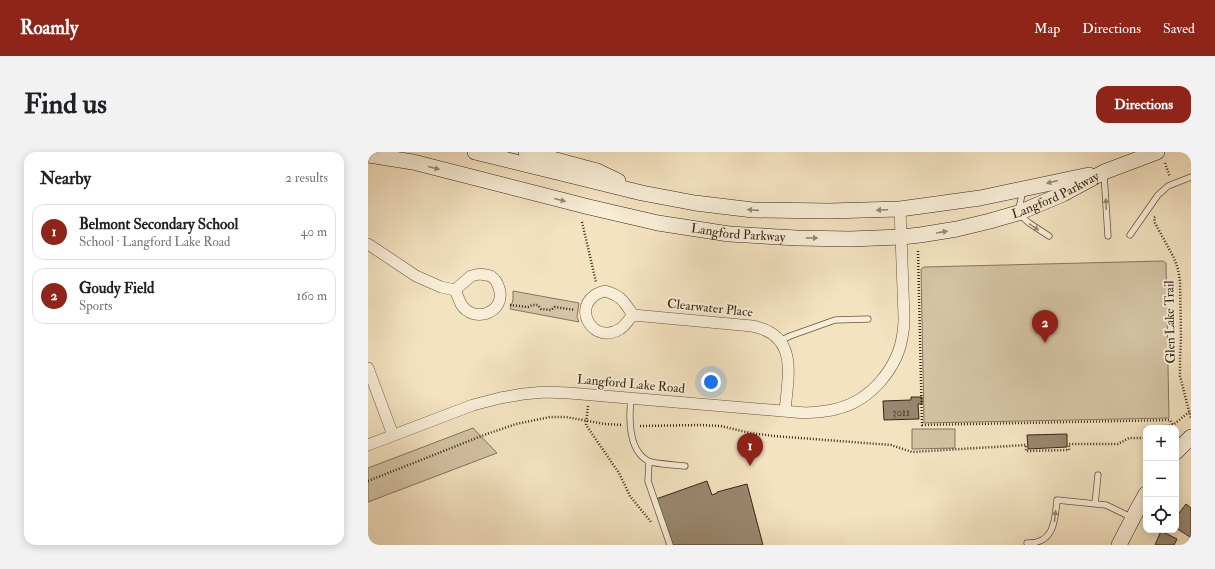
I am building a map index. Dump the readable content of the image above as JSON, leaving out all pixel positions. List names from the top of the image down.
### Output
{
  "streets": {
    "main road": ["Langford Parkway"],
    "street": ["Clearwater Place", "Langford Lake Road"],
    "path": ["Glen Lake Trail"]
  },
  "crossings": [
    ["Langford Parkway", "Langford Lake Road"],
    ["Clearwater Place", "Langford Lake Road"]
  ],
  "house_numbers": ["3011"],
  "page": {
    "header": "Roamly",
    "nav": ["Map", "Directions", "Saved"],
    "buttons": "Directions",
    "title": "Find us",
    "heading": ["Nearby", "2 results"],
    "list": [
      {
        "mark": "1",
        "name": "Belmont Secondary School",
        "note": "School · Langford Lake Road",
        "value": "40 m"
      },
      {
        "mark": "2",
        "name": "Goudy Field",
        "note": "Sports",
        "value": "160 m"
      }
    ],
    "pins": ["2", "1"],
    "map_buttons": ["+", "−"]
  }
}
